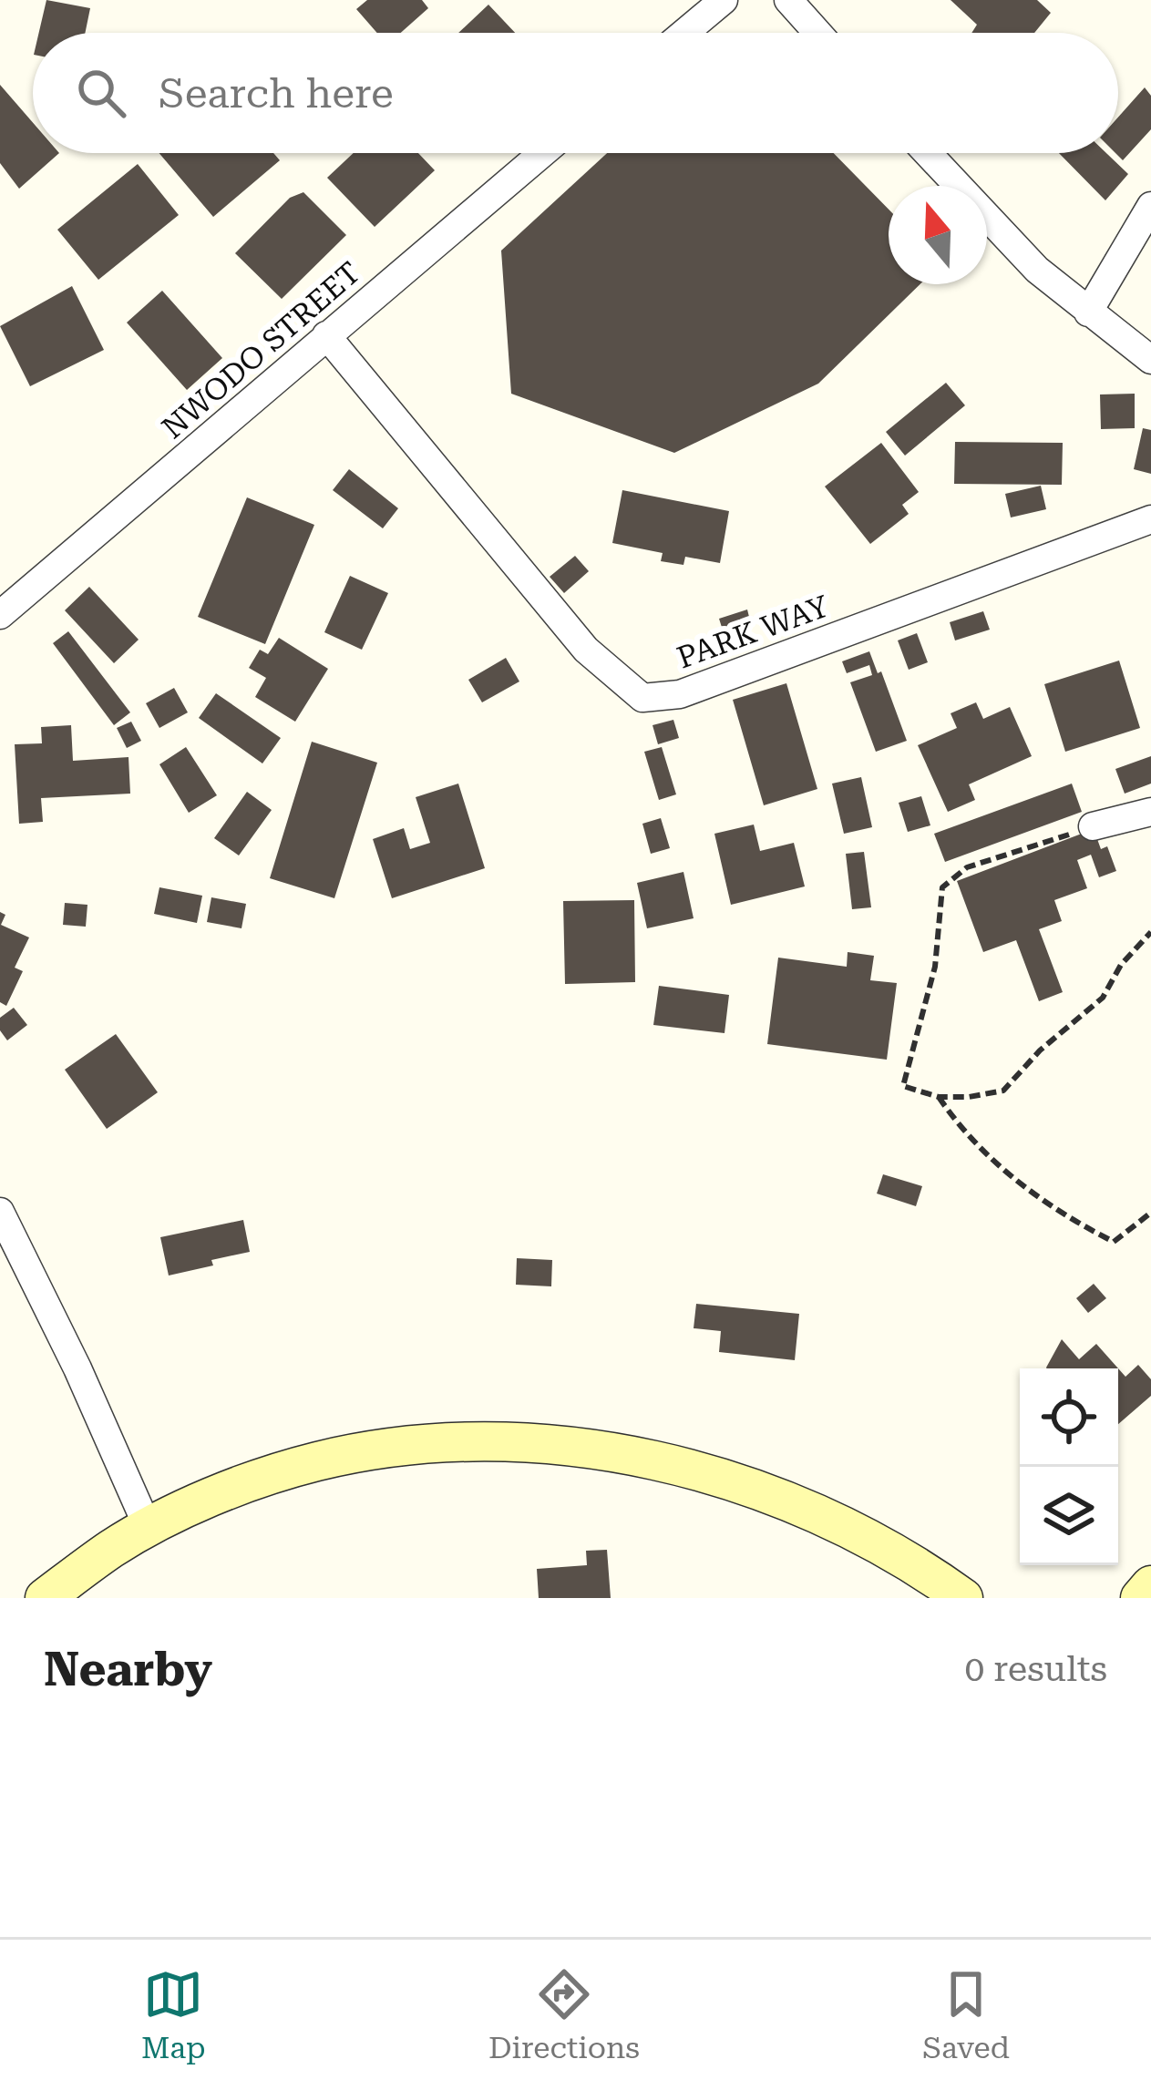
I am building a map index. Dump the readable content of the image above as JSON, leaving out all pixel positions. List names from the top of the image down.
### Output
{
  "streets": {
    "street": ["NWODO STREET", "PARK WAY"]
  },
  "crossings": [
    ["NWODO STREET", "PARK WAY"]
  ],
  "north": "top",
  "page": {
    "search": "Search here",
    "heading": ["Nearby", "0 results"],
    "nav": ["Map", "Directions", "Saved"]
  }
}
